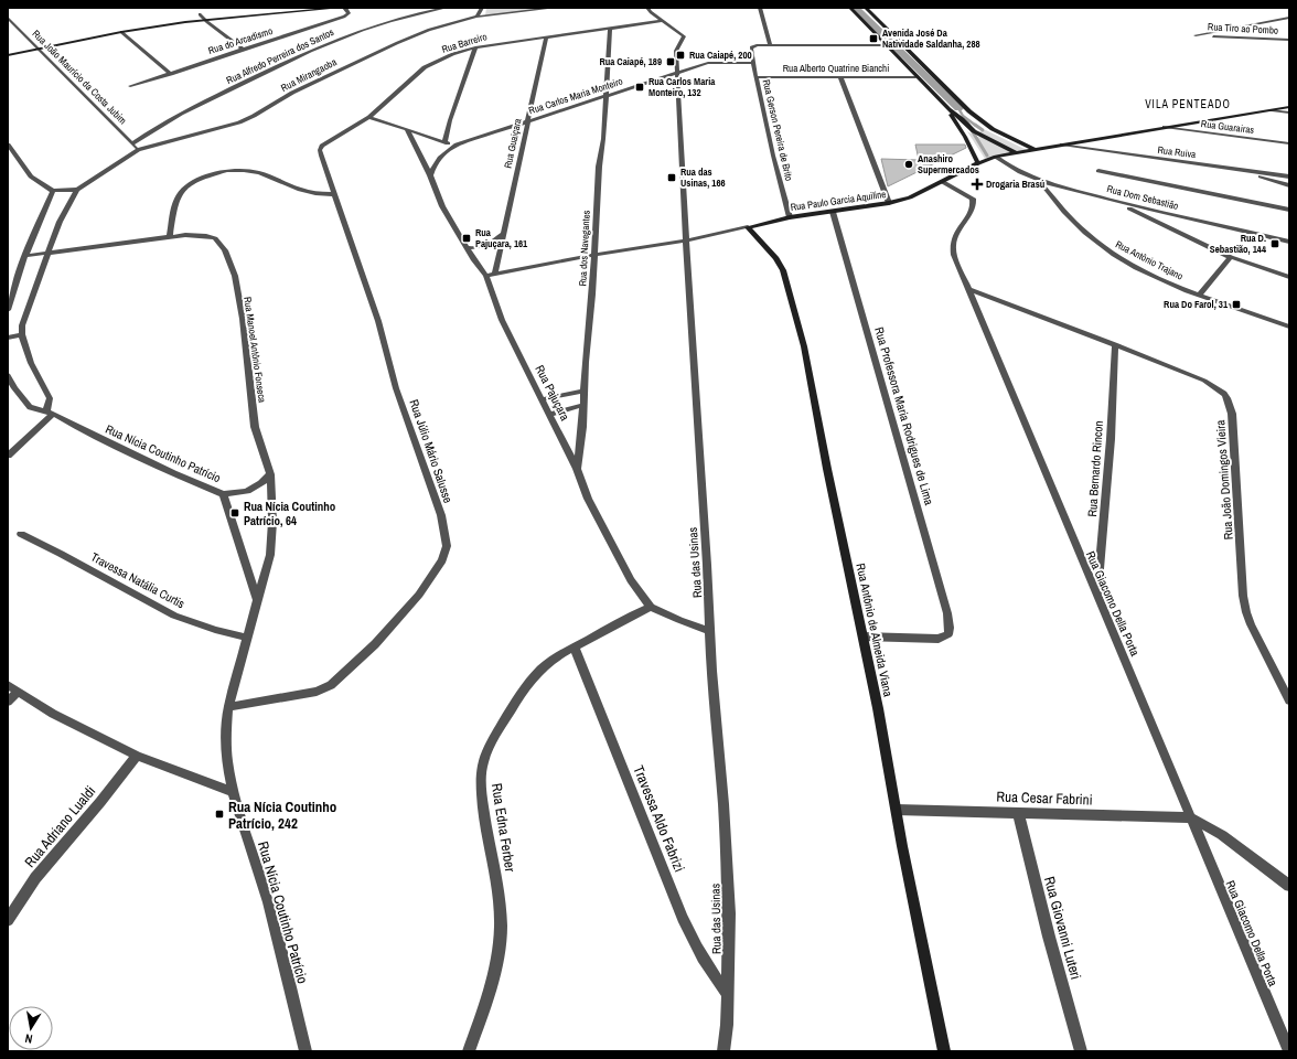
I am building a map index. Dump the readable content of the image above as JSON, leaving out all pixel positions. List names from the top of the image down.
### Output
{
  "streets": {
    "street": [
      "Rua Tiro ao Pombo",
      "Rua do Arcadismo",
      "Rua Barreiro",
      "Rua Alfredo Perreira dos Santos",
      "Rua Alberto Quatrine Bianchi",
      "Rua Mirangaoba",
      "Rua João Maurício da Costa Jubim",
      "Rua Carlos Maria Monteiro",
      "Rua Guarairas",
      "Rua Gerson Pereira de Brito",
      "Rua Guaiçara",
      "Rua Ruiva",
      "Rua Dom Sebastião",
      "Rua Paulo Garcia Aquiline",
      "Rua dos Navegantes",
      "Rua Antônio Trajano",
      "Rua Manoel Antônio Fonseca",
      "Rua Pajuçara",
      "Rua Professora Maria Rodrigues de Lima",
      "Rua Júlio Mário Salusse",
      "Rua Nícia Coutinho Patrício",
      "Rua Bernardo Rincon",
      "Rua João Domingos Vieira",
      "Rua das Usinas",
      "Travessa Natália Curtis",
      "Rua Giacomo Della Porta",
      "Rua Antônio de Almeida Viana",
      "Rua Cesar Fabrini",
      "Travessa Aldo Fabrizi",
      "Rua Adriano Lualdi",
      "Rua Edna Ferber",
      "Rua Giovanni Luteri"
    ]
  },
  "crossings": [
    ["Rua Barreiro", "Rua Guaiçara"],
    ["Rua Barreiro", "Rua dos Navegantes"],
    ["Rua Barreiro", "Rua Júlio Mário Salusse"],
    ["Rua Barreiro", "Rua das Usinas"],
    ["Rua Alfredo Perreira dos Santos", "Rua João Maurício da Costa Jubim"],
    ["Rua Alberto Quatrine Bianchi", "Rua Gerson Pereira de Brito"],
    ["Rua Mirangaoba", "Rua João Maurício da Costa Jubim"],
    ["Rua Carlos Maria Monteiro", "Rua Gerson Pereira de Brito"],
    ["Rua Carlos Maria Monteiro", "Rua Guaiçara"],
    ["Rua Carlos Maria Monteiro", "Rua dos Navegantes"],
    ["Rua Carlos Maria Monteiro", "Rua Pajuçara"],
    ["Rua Carlos Maria Monteiro", "Rua das Usinas"],
    ["Rua Guarairas", "Rua Paulo Garcia Aquiline"],
    ["Rua Gerson Pereira de Brito", "Rua Paulo Garcia Aquiline"],
    ["Rua Guaiçara", "Rua Paulo Garcia Aquiline"],
    ["Rua Ruiva", "Rua Paulo Garcia Aquiline"],
    ["Rua Dom Sebastião", "Rua Paulo Garcia Aquiline"],
    ["Rua Dom Sebastião", "Rua Antônio Trajano"],
    ["Rua Paulo Garcia Aquiline", "Rua dos Navegantes"],
    ["Rua Paulo Garcia Aquiline", "Rua Pajuçara"],
    ["Rua Paulo Garcia Aquiline", "Rua Professora Maria Rodrigues de Lima"],
    ["Rua Paulo Garcia Aquiline", "Rua das Usinas"],
    ["Rua Paulo Garcia Aquiline", "Rua Giacomo Della Porta"],
    ["Rua Paulo Garcia Aquiline", "Rua Antônio de Almeida Viana"],
    ["Rua dos Navegantes", "Rua Pajuçara"],
    ["Rua Manoel Antônio Fonseca", "Rua Nícia Coutinho Patrício"],
    ["Rua Pajuçara", "Rua das Usinas"],
    ["Rua Pajuçara", "Rua Edna Ferber"],
    ["Rua Professora Maria Rodrigues de Lima", "Rua Antônio de Almeida Viana"],
    ["Rua Júlio Mário Salusse", "Rua Nícia Coutinho Patrício"],
    ["Rua Nícia Coutinho Patrício", "Travessa Natália Curtis"],
    ["Rua Bernardo Rincon", "Rua João Domingos Vieira"],
    ["Rua Bernardo Rincon", "Rua Giacomo Della Porta"],
    ["Rua João Domingos Vieira", "Rua Giacomo Della Porta"],
    ["Rua das Usinas", "Travessa Aldo Fabrizi"],
    ["Rua Giacomo Della Porta", "Rua Cesar Fabrini"],
    ["Rua Antônio de Almeida Viana", "Rua Cesar Fabrini"],
    ["Rua Cesar Fabrini", "Rua Giovanni Luteri"],
    ["Travessa Aldo Fabrizi", "Rua Edna Ferber"]
  ],
  "districts": ["VILA PENTEADO"],
  "places": {
    "transit": [
      "Avenida José Da Natividade Saldanha, 288",
      "Rua Caiapé, 200",
      "Rua Caiapé, 189",
      "Rua Carlos Maria Monteiro, 132",
      "Rua das Usinas, 166",
      "Rua Pajuçara, 161",
      "Rua D. Sebastião, 144",
      "Rua Do Farol, 31",
      "Rua Nícia Coutinho Patrício, 64",
      "Rua Nícia Coutinho Patrício, 242"
    ],
    "other": ["Anashiro Supermercados"],
    "health": ["Drogaria Brasú"]
  },
  "north": "bottom"
}
